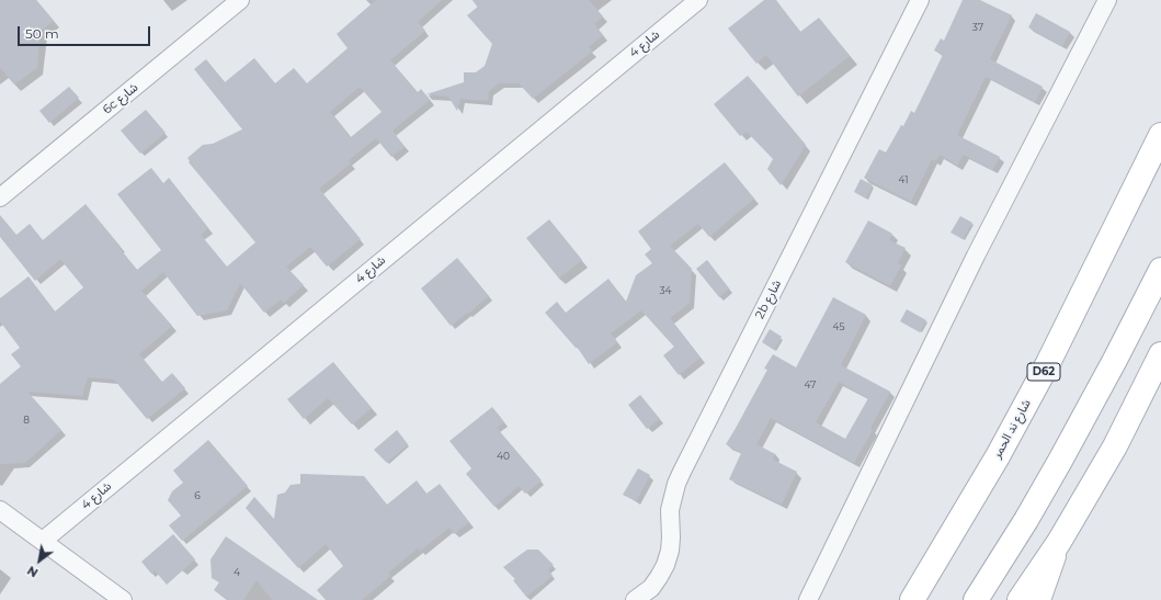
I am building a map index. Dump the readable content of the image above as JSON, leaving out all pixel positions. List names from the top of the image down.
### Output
{
  "streets": {
    "main road": ["D62", "شارع ند الحمر"],
    "street": ["شارع 4", "6c شارع", "2b شارع"]
  },
  "house_numbers": [
    "37",
    "41",
    "34",
    "45",
    "47",
    "8",
    "40",
    "6",
    "4"
  ],
  "scale_bar": "50 m",
  "north": "bottom left"
}
